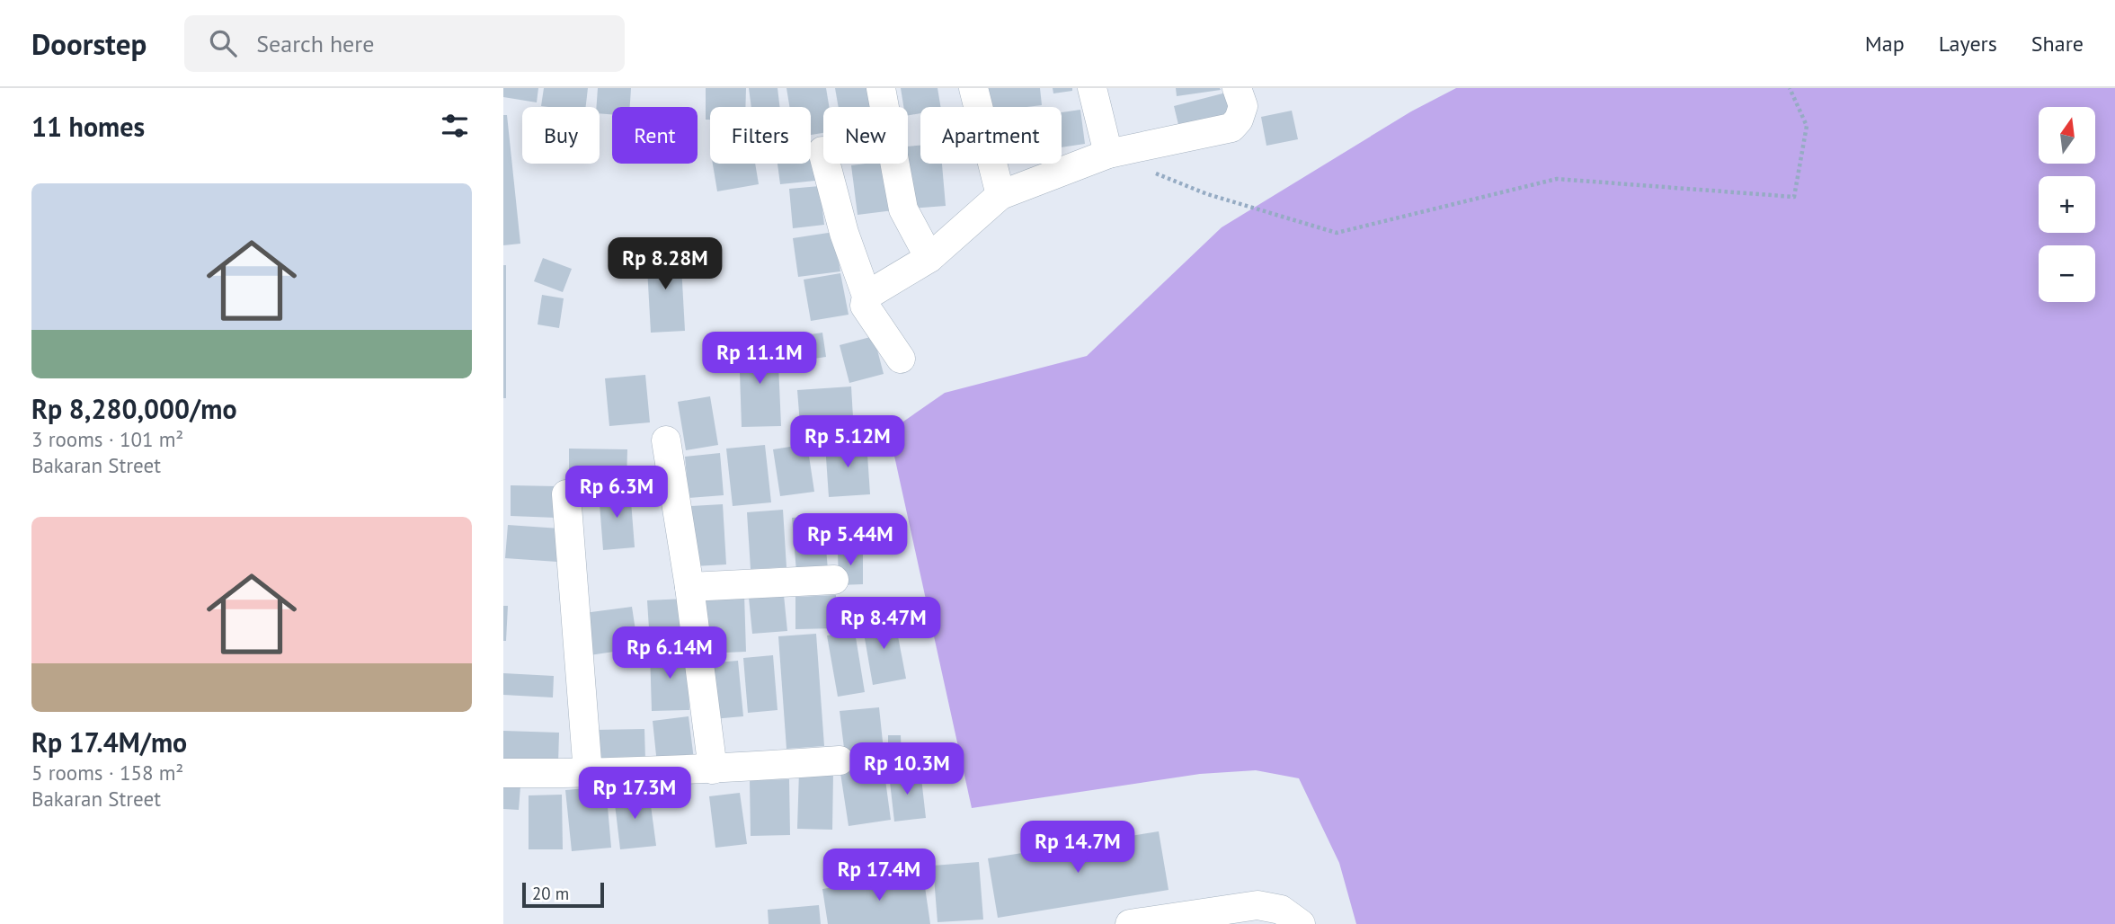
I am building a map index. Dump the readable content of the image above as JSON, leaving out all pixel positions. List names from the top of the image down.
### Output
{
  "scale_bar": "20 m",
  "north": "top",
  "page": {
    "header": "Doorstep",
    "search": "Search here",
    "nav": ["Map", "Layers", "Share"],
    "heading": "11 homes",
    "map_buttons": ["+", "−"],
    "chip": [
      "Buy",
      "Rent",
      "Filters",
      "New",
      "Apartment"
    ],
    "list": [
      {
        "name": "Rp 8,280,000/mo",
        "note": "3 rooms · 101 m² · Bakaran Street"
      },
      {
        "name": "Rp 17.4M/mo",
        "note": "5 rooms · 158 m² · Bakaran Street"
      }
    ],
    "price": [
      "Rp 8.28M",
      "Rp 11.1M",
      "Rp 5.12M",
      "Rp 6.3M",
      "Rp 5.44M",
      "Rp 8.47M",
      "Rp 6.14M",
      "Rp 10.3M",
      "Rp 17.3M",
      "Rp 14.7M",
      "Rp 17.4M"
    ],
    "scale": "20 m"
  }
}
